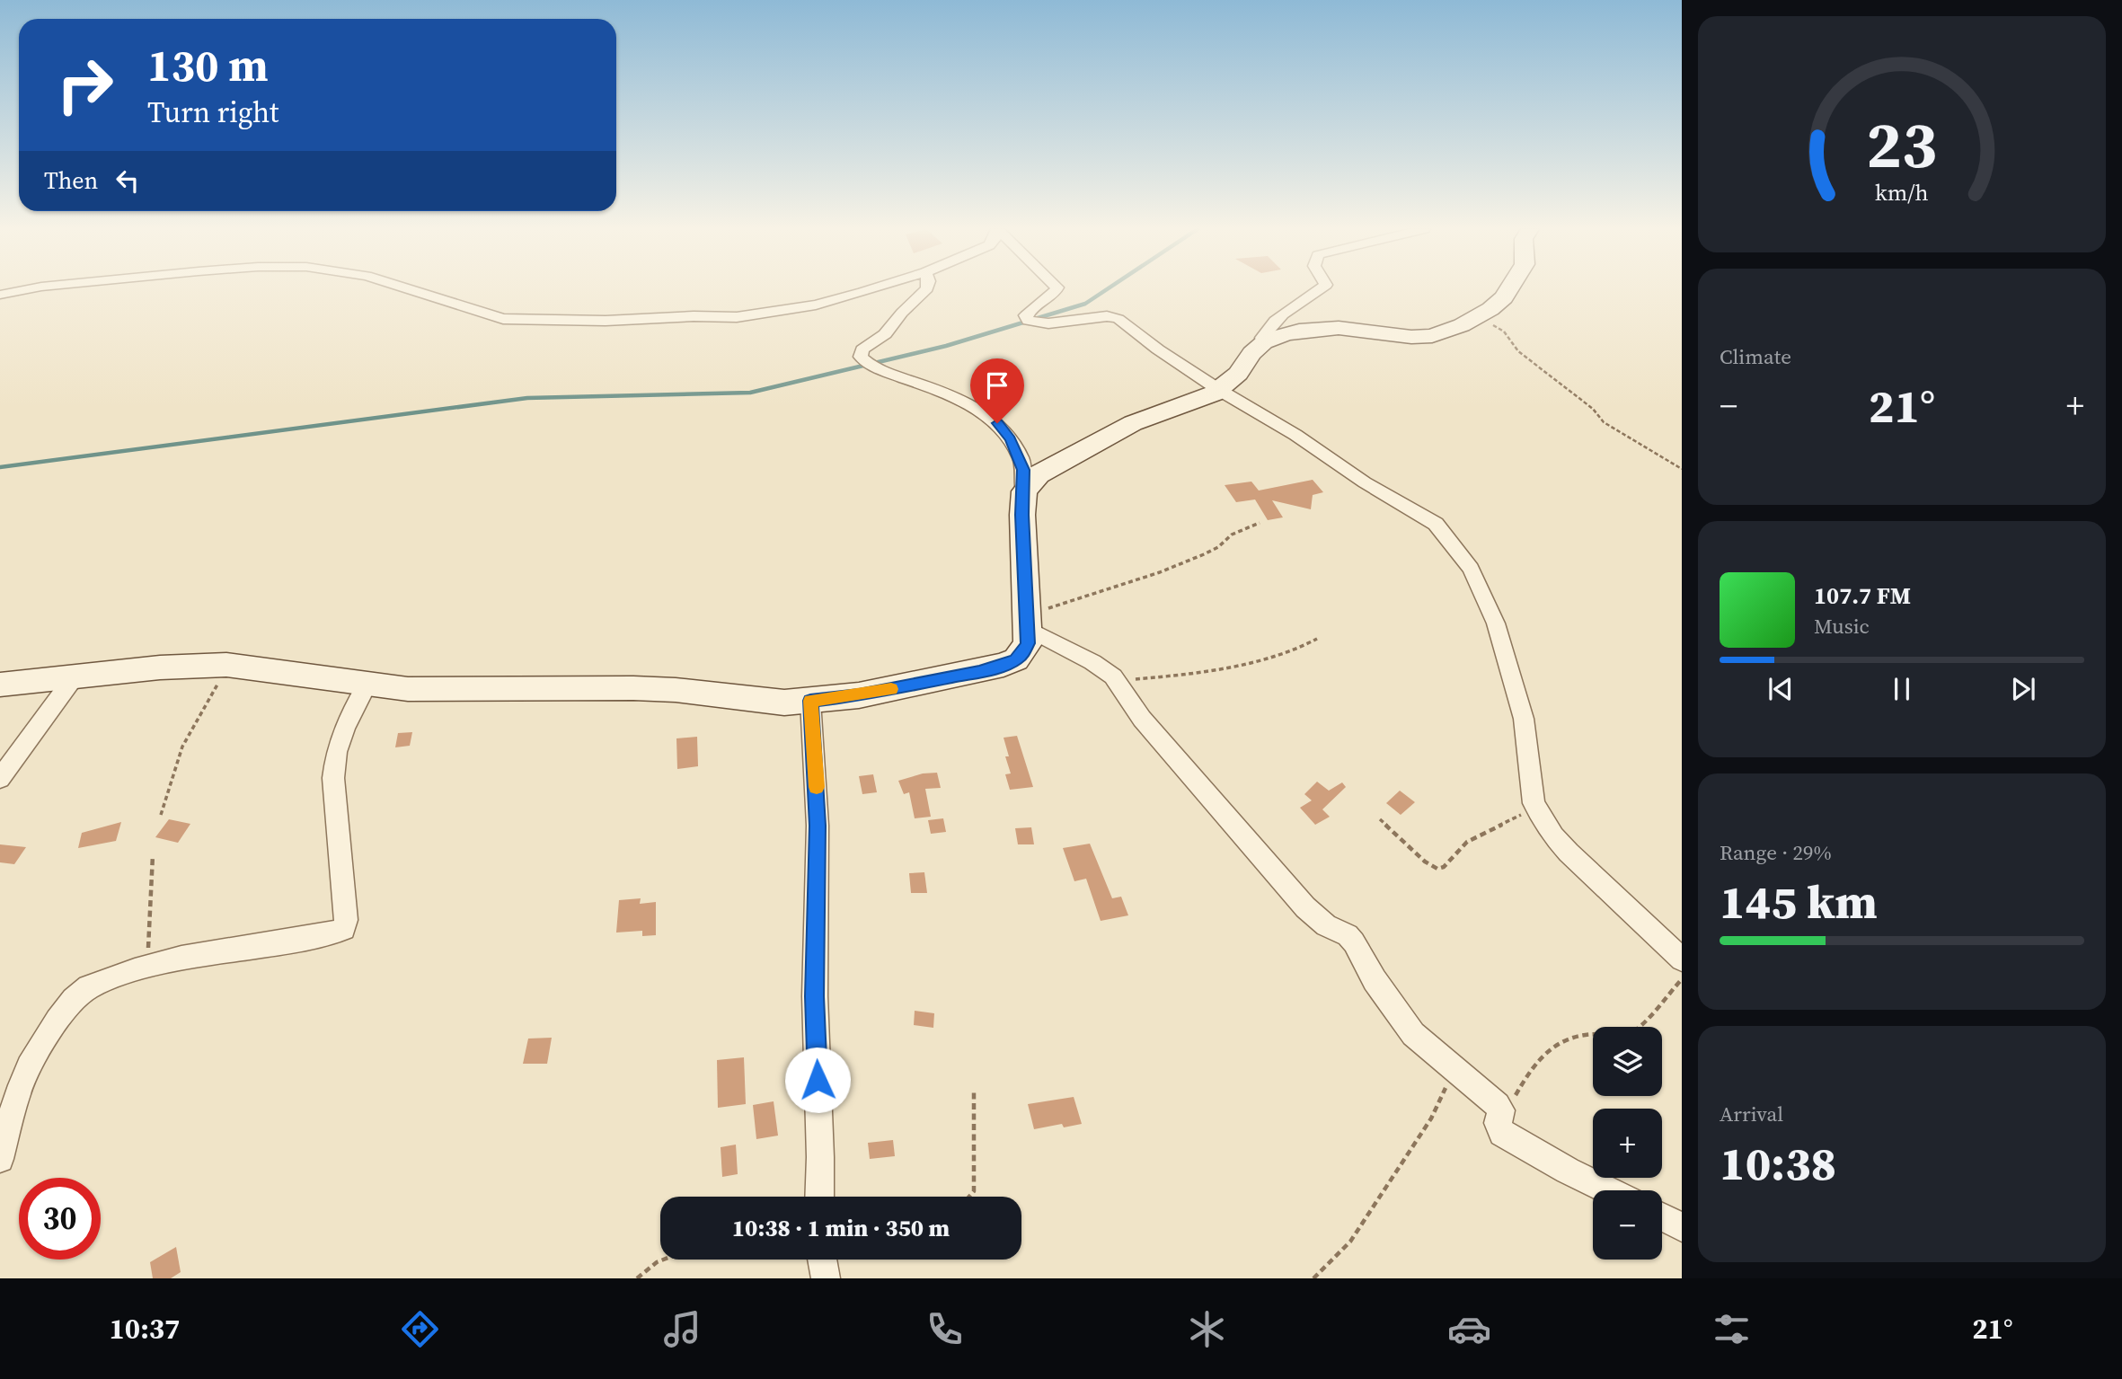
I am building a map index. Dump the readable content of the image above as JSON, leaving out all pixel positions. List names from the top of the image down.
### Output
{
  "page": {
    "turn": ["130 m", "Turn right"],
    "then": "Then",
    "tile": [
      "Climate",
      ["Range · 29%", "145 km"],
      ["Arrival", "10:38"]
    ],
    "heat": ["−", "21°", "+"],
    "song": ["107.7 FM", "Music"],
    "map_buttons": ["+", "−"],
    "limit": "30",
    "trip": "10:38 · 1 min · 350 m",
    "tabs": ["10:37", "21°"],
    "gauge": ["23", "km/h"]
  }
}
